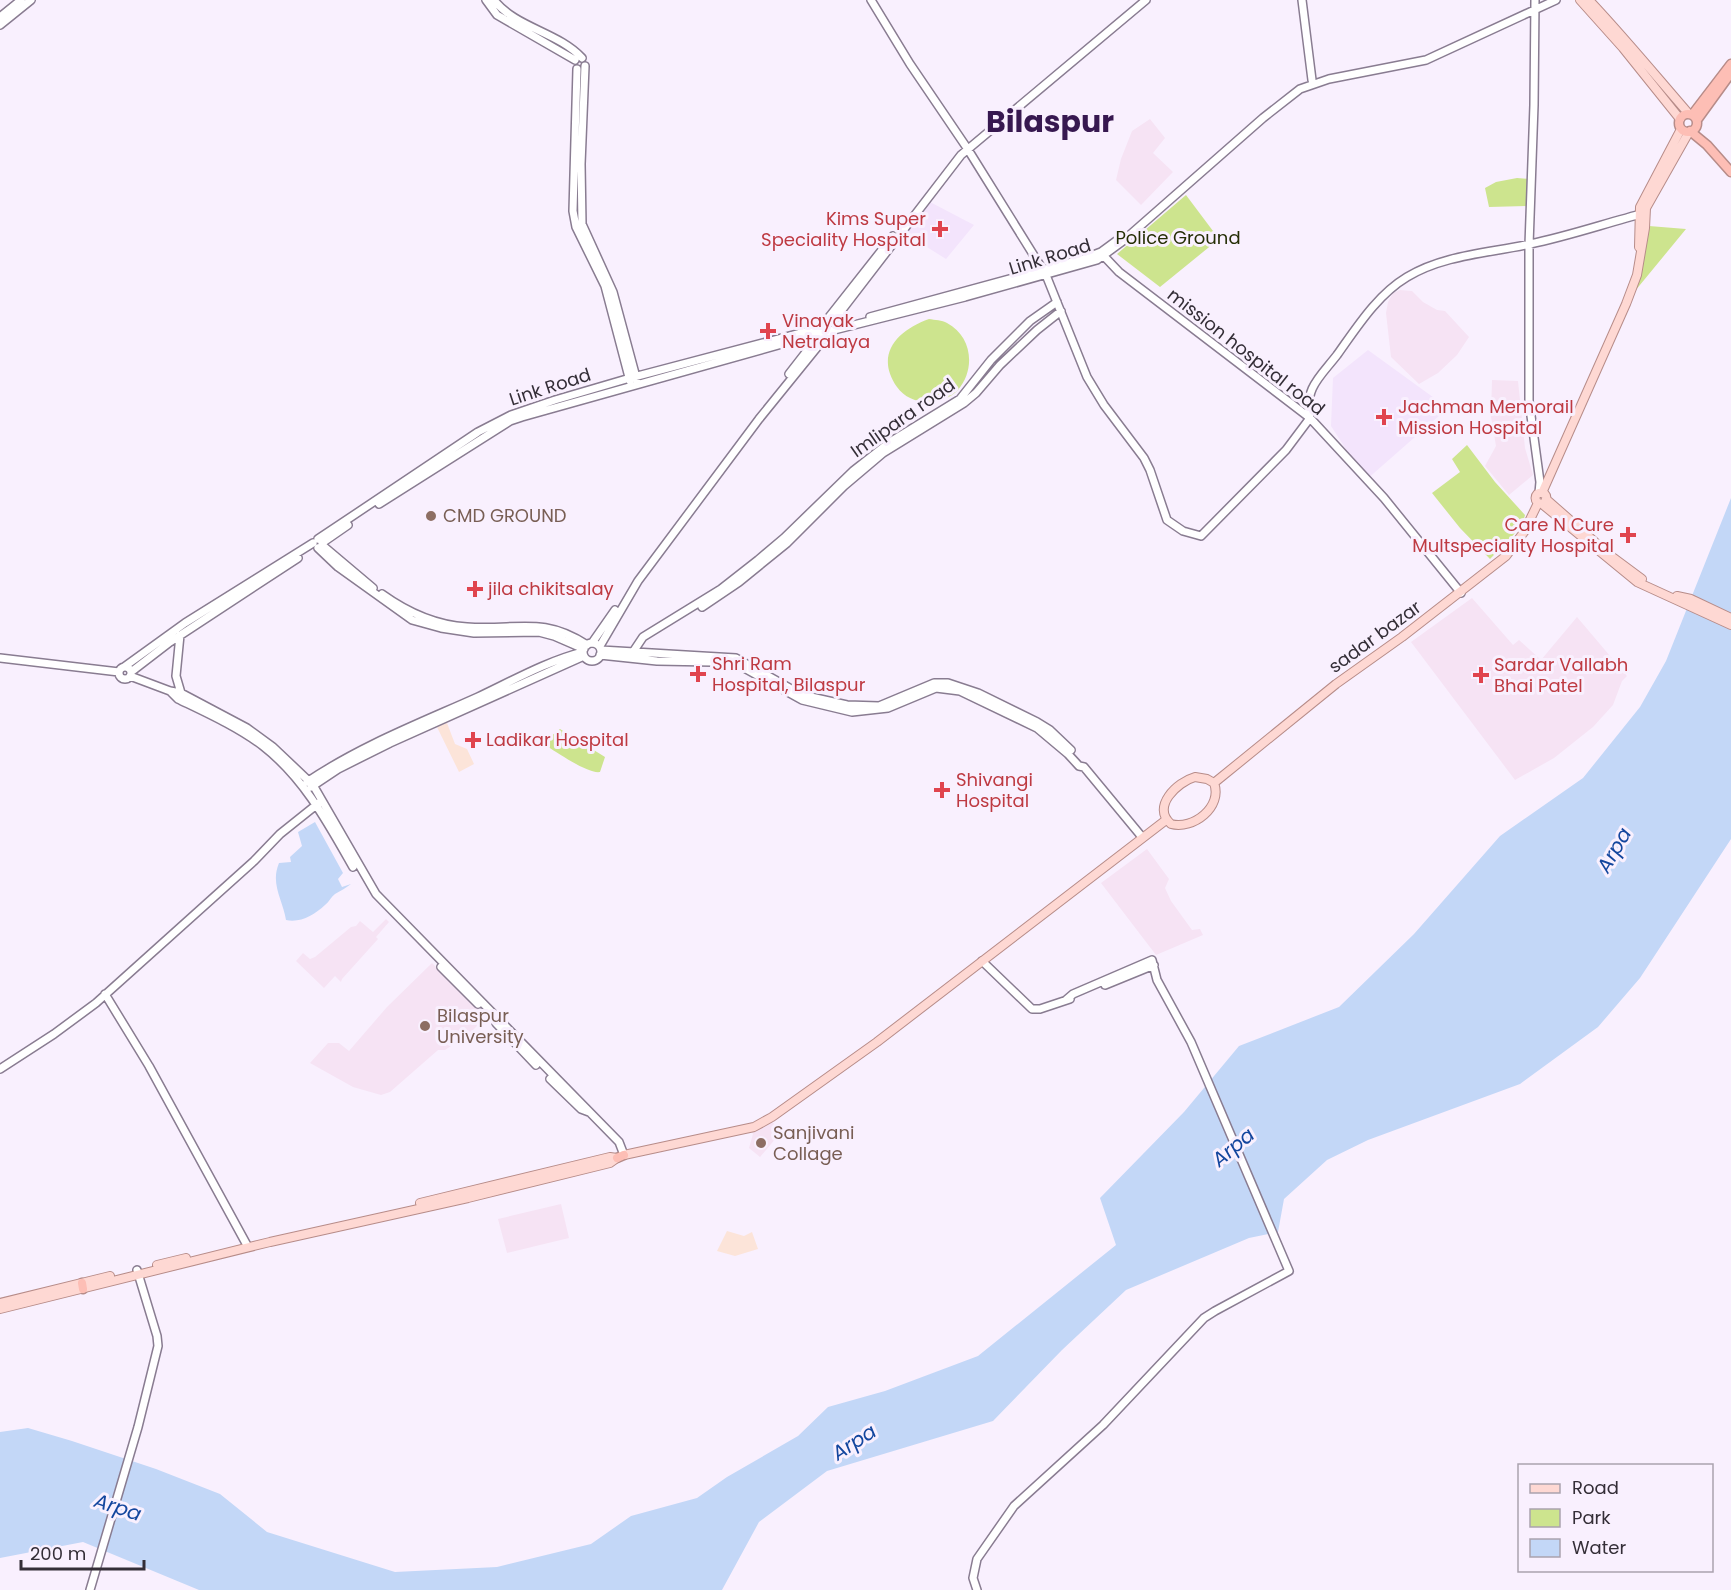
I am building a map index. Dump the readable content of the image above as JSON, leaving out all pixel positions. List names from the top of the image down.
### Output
{
  "streets": {
    "main road": ["sadar bazar"],
    "street": ["Link Road", "mission hospital road", "Imlipara road"]
  },
  "crossings": [
    ["Link Road", "mission hospital road"],
    ["mission hospital road", "sadar bazar"]
  ],
  "districts": ["Bilaspur"],
  "water": ["Arpa"],
  "parks": ["Police Ground"],
  "places": {
    "health": [
      "Kims Super Speciality Hospital",
      "Vinayak Netralaya",
      "Jachman Memorail Mission Hospital",
      "Care N Cure Multspeciality Hospital",
      "jila chikitsalay",
      "Shri Ram Hospital, Bilaspur",
      "Sardar Vallabh Bhai Patel",
      "Ladikar Hospital",
      "Shivangi Hospital"
    ],
    "other": ["CMD GROUND", "Bilaspur University", "Sanjivani Collage"]
  },
  "legend": ["Road", "Park", "Water"],
  "scale_bar": "200 m"
}
